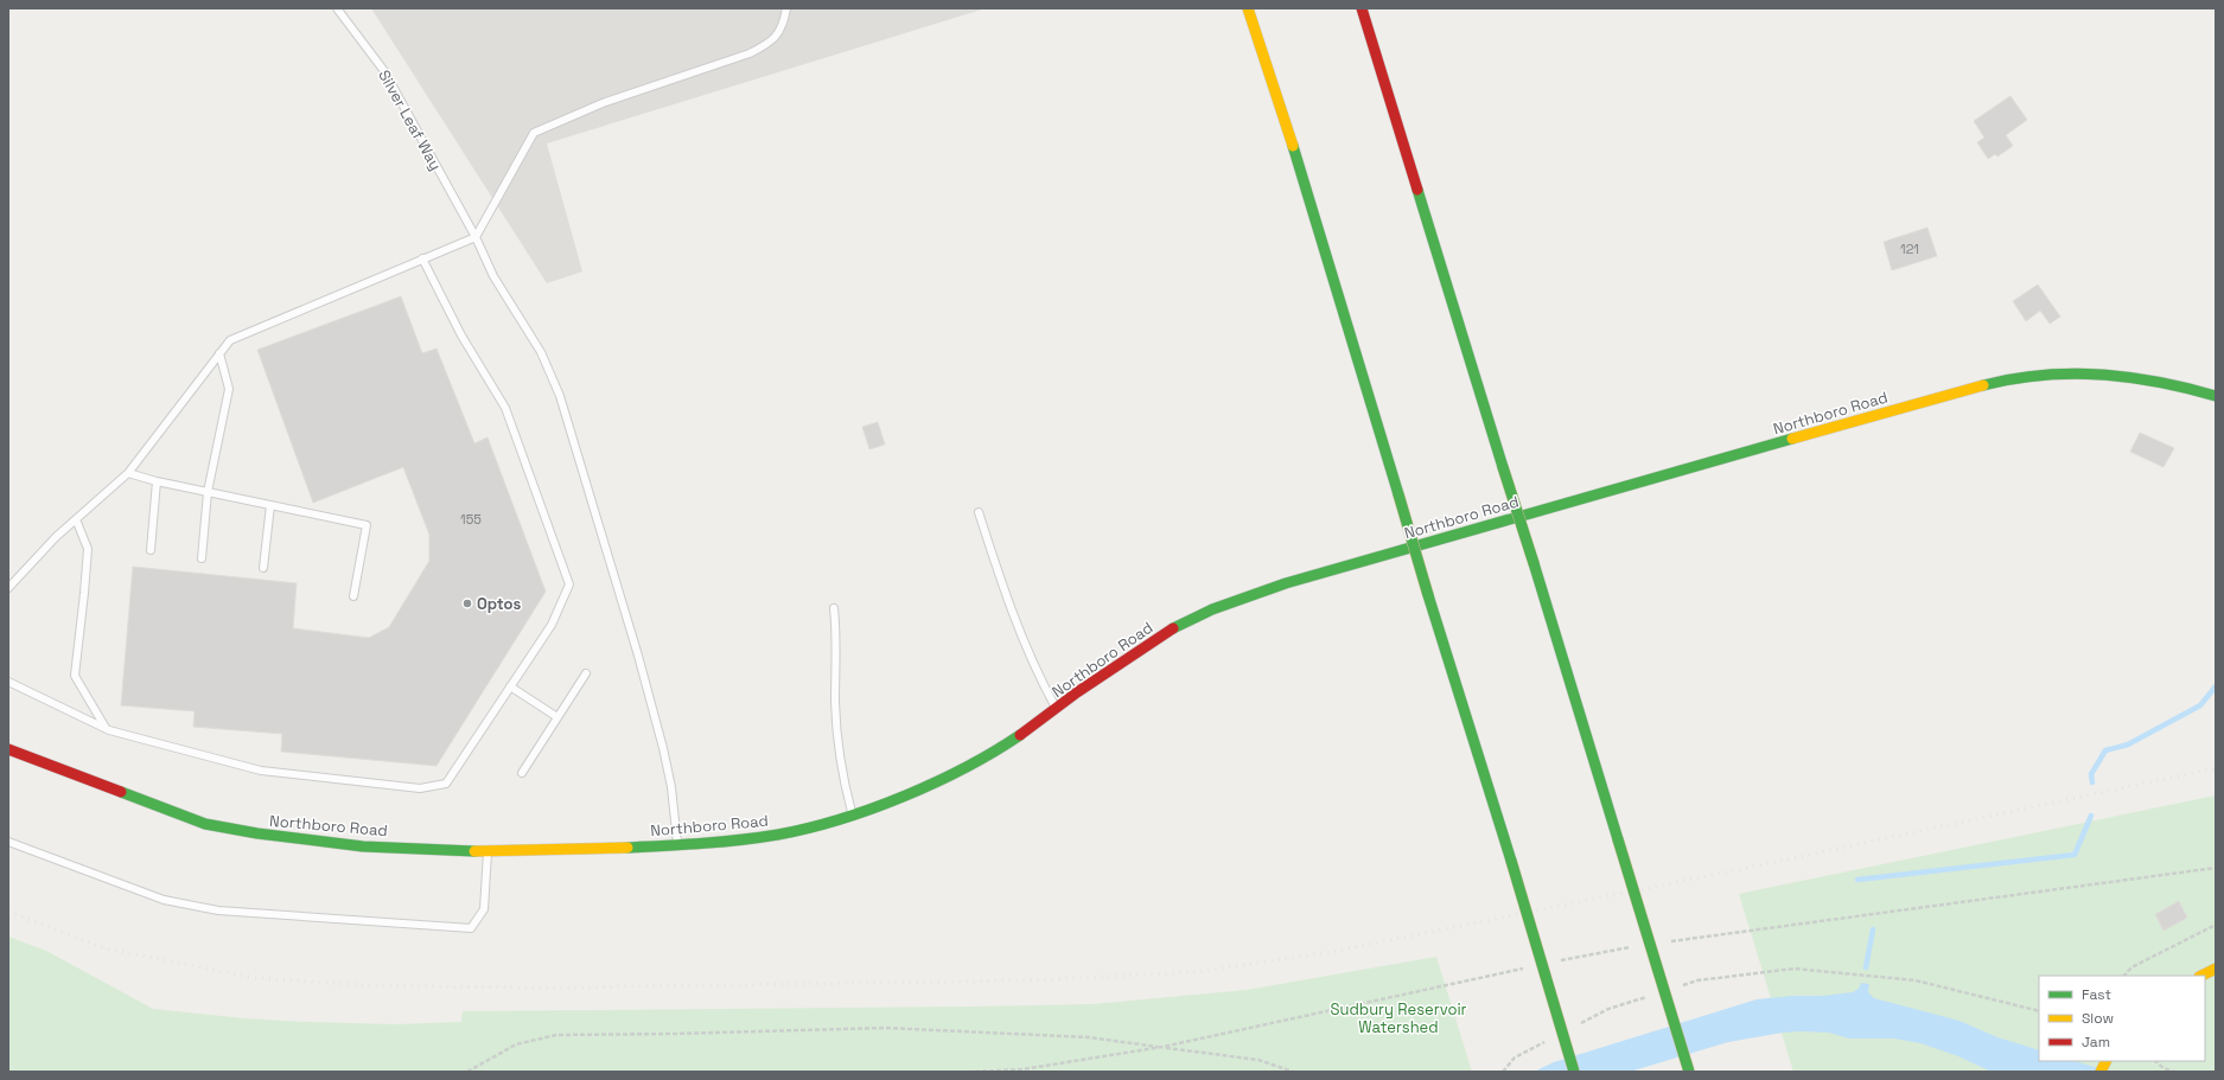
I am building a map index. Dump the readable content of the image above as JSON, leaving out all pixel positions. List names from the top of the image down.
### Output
{
  "streets": {
    "main road": ["Northboro Road"],
    "lane": ["Silver Leaf Way"]
  },
  "crossings": [
    ["Silver Leaf Way", "Northboro Road"]
  ],
  "parks": ["Sudbury Reservoir Watershed"],
  "places": ["Optos"],
  "house_numbers": ["121", "155"],
  "legend": ["Fast", "Slow", "Jam"]
}
